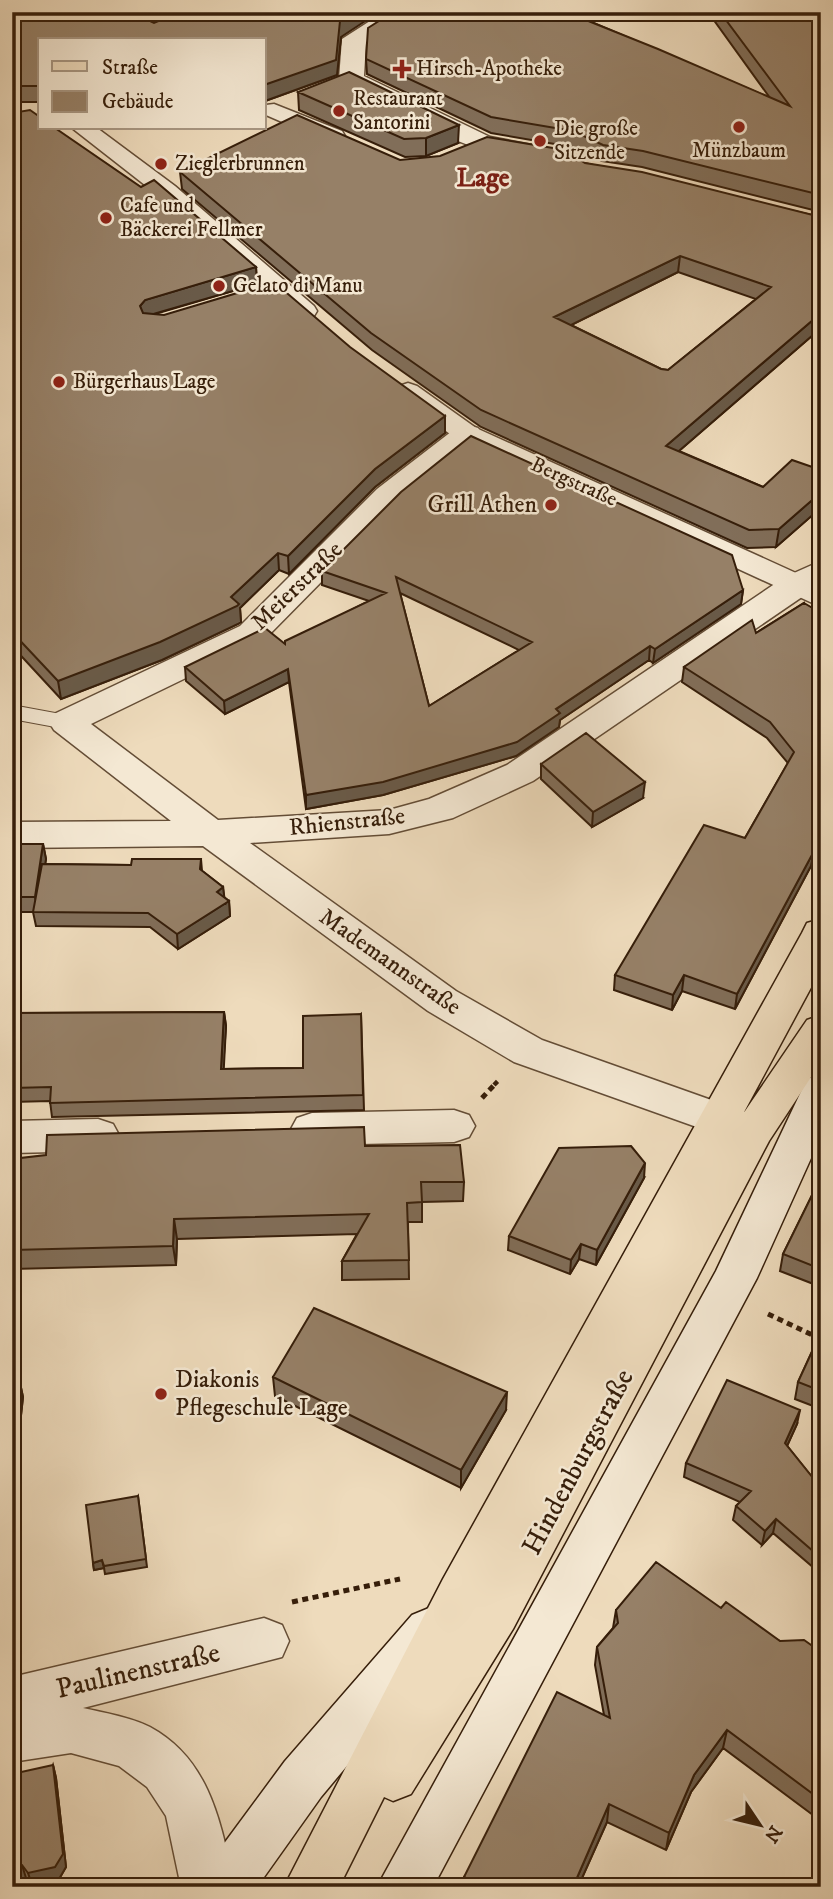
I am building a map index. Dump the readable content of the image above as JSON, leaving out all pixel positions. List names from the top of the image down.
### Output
{
  "streets": {
    "main road": ["Hindenburgstraße"],
    "street": [
      "Bergstraße",
      "Meierstraße",
      "Rhienstraße",
      "Mademannstraße",
      "Paulinenstraße"
    ]
  },
  "crossings": [
    ["Bergstraße", "Meierstraße"],
    ["Bergstraße", "Rhienstraße"],
    ["Meierstraße", "Mademannstraße"],
    ["Rhienstraße", "Mademannstraße"],
    ["Mademannstraße", "Hindenburgstraße"]
  ],
  "districts": ["Lage"],
  "places": {
    "health": ["Hirsch-Apotheke"],
    "other": [
      "Restaurant Santorini",
      "Münzbaum",
      "Die große Sitzende",
      "Zieglerbrunnen",
      "Cafe und Bäckerei Fellmer",
      "Gelato di Manu",
      "Bürgerhaus Lage",
      "Grill Athen",
      "Diakonis Pflegeschule Lage"
    ]
  },
  "legend": ["Straße", "Gebäude"],
  "north": "bottom right"
}
